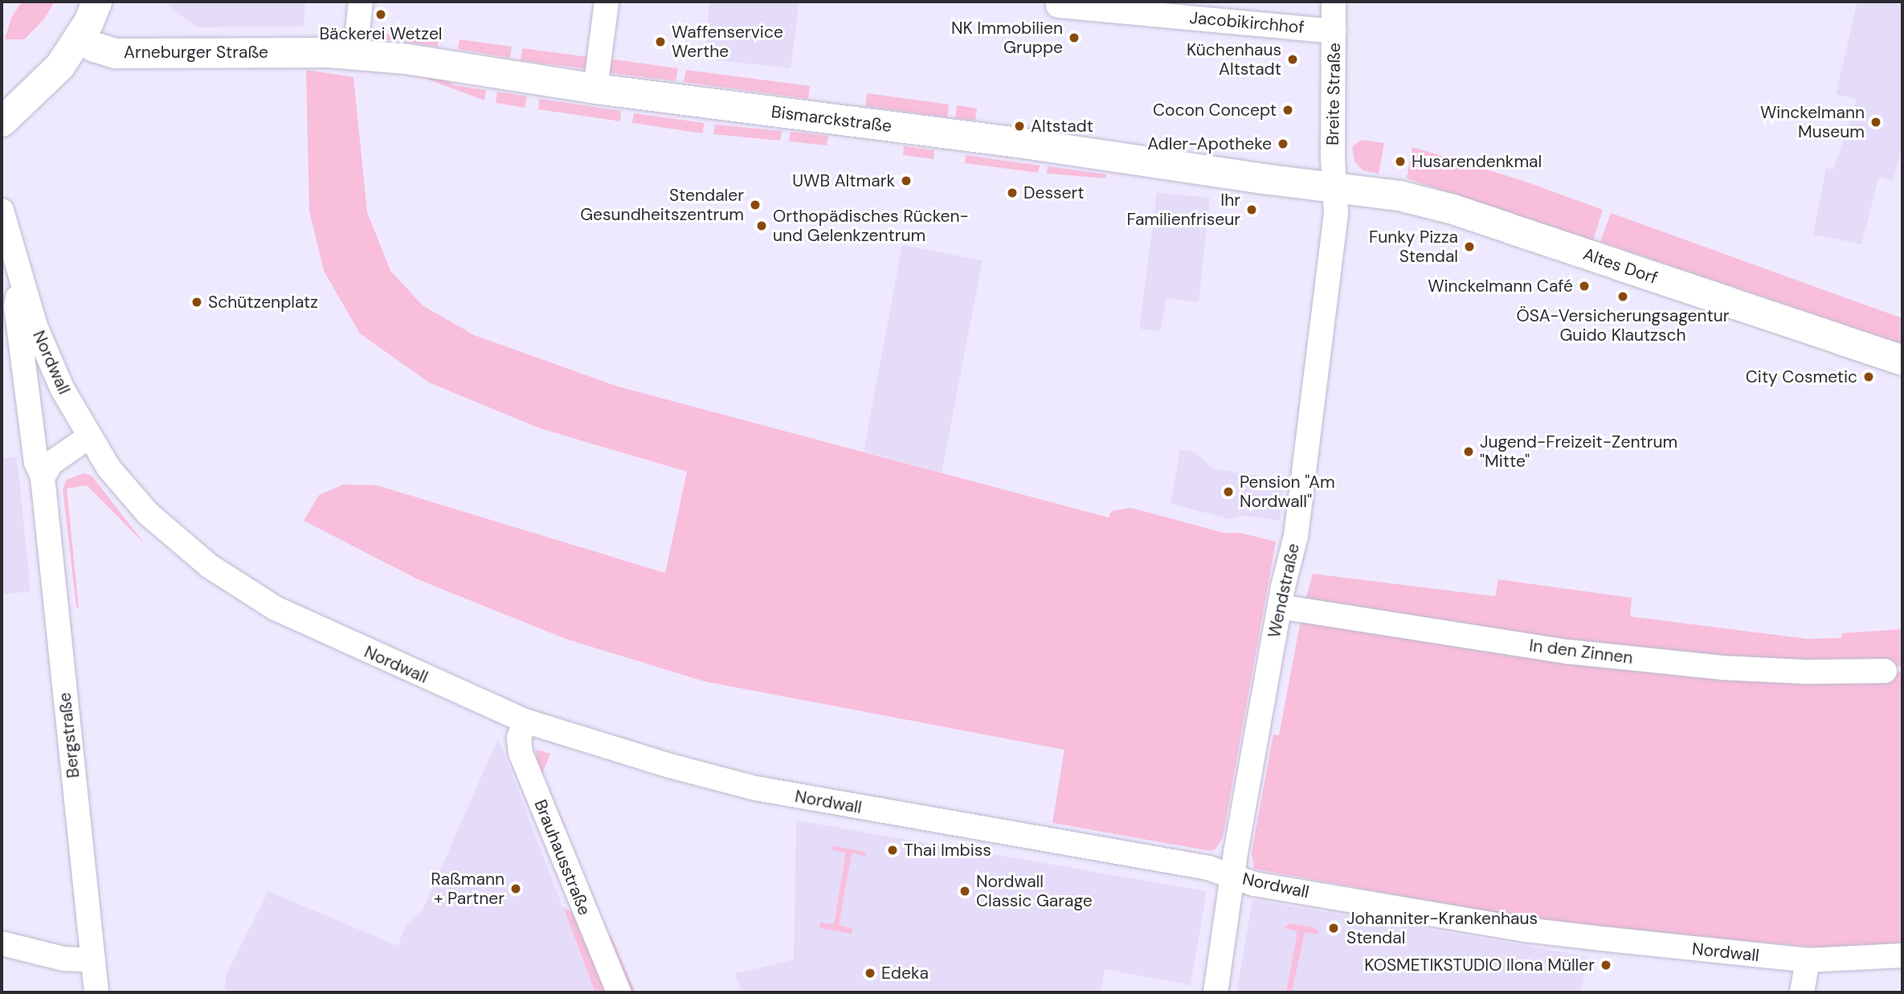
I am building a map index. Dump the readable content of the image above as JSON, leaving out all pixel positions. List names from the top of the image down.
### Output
{
  "streets": {
    "main road": ["Arneburger Straße", "Bismarckstraße", "Altes Dorf"],
    "street": [
      "Jacobikirchhof",
      "Breite Straße",
      "Nordwall",
      "Wendstraße",
      "In den Zinnen",
      "Bergstraße",
      "Brauhausstraße"
    ]
  },
  "crossings": [
    ["Jacobikirchhof", "Breite Straße"],
    ["Arneburger Straße", "Bismarckstraße"],
    ["Breite Straße", "Bismarckstraße"],
    ["Breite Straße", "Altes Dorf"],
    ["Breite Straße", "Wendstraße"],
    ["Bismarckstraße", "Altes Dorf"],
    ["Bismarckstraße", "Wendstraße"],
    ["Altes Dorf", "Wendstraße"],
    ["Nordwall", "Wendstraße"],
    ["Nordwall", "Bergstraße"],
    ["Nordwall", "Brauhausstraße"],
    ["Wendstraße", "In den Zinnen"]
  ],
  "places": [
    "Bäckerei Wetzel",
    "NK Immobilien Gruppe",
    "Waffenservice Werthe",
    "Küchenhaus Altstadt",
    "Cocon Concept",
    "Winckelmann Museum",
    "Altstadt",
    "Adler-Apotheke",
    "Husarendenkmal",
    "UWB Altmark",
    "Dessert",
    "Stendaler Gesundheitszentrum",
    "Ihr Familienfriseur",
    "Orthopädisches Rücken- und Gelenkzentrum",
    "Funky Pizza Stendal",
    "Winckelmann Café",
    "ÖSA-Versicherungsagentur Guido Klautzsch",
    "Schützenplatz",
    "City Cosmetic",
    "Jugend-Freizeit-Zentrum \"Mitte\"",
    "Pension \"Am Nordwall\"",
    "Thai Imbiss",
    "Raßmann + Partner",
    "Nordwall Classic Garage",
    "Johanniter-Krankenhaus Stendal",
    "KOSMETIKSTUDIO Ilona Müller",
    "Edeka"
  ]
}
